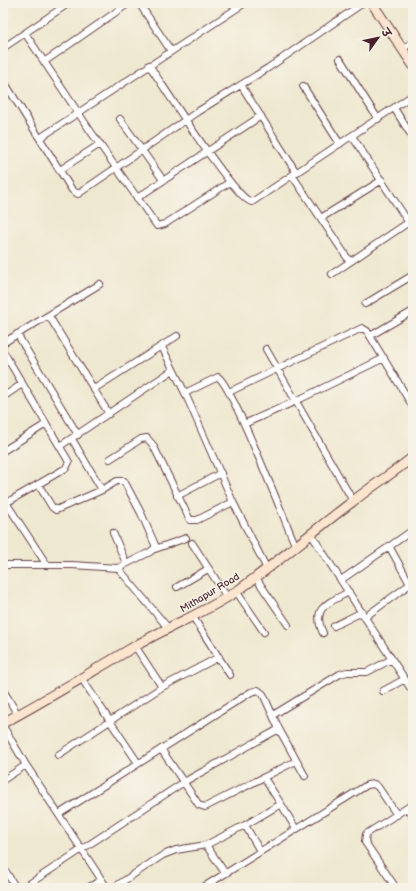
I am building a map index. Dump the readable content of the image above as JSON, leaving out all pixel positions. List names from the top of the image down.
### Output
{
  "streets": {
    "street": ["Mithapur Road"]
  },
  "north": "top right"
}
